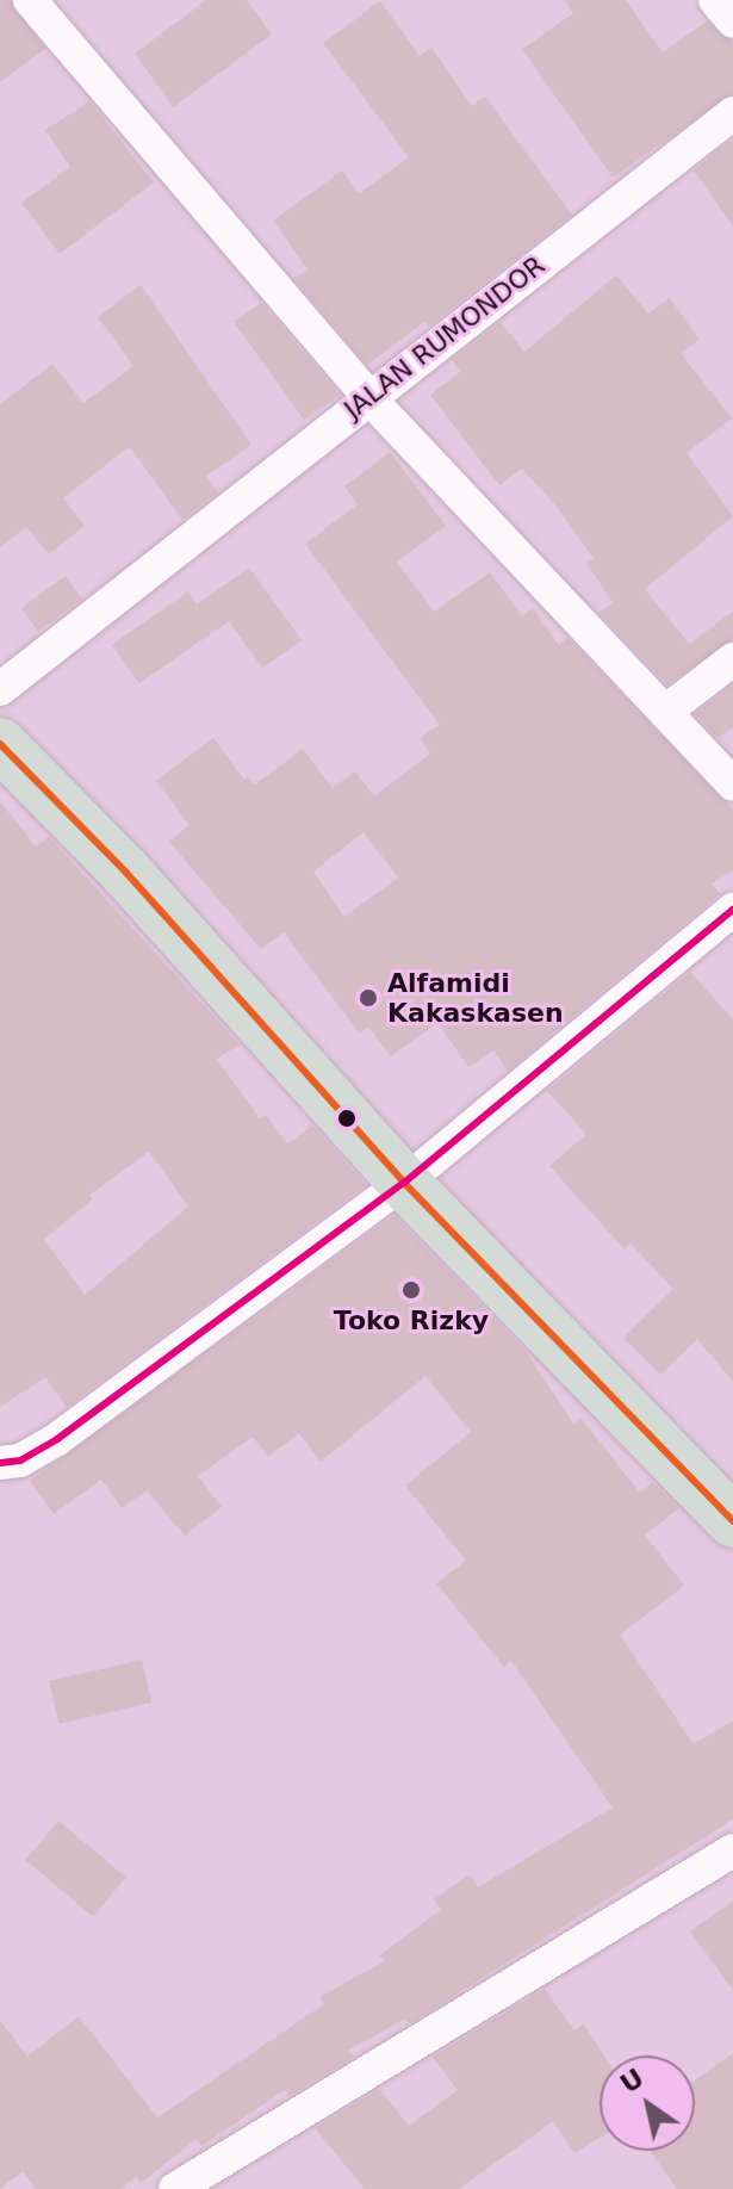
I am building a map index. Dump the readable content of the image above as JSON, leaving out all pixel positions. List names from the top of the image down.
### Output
{
  "streets": {
    "street": ["JALAN RUMONDOR"]
  },
  "places": ["Alfamidi Kakaskasen", "Toko Rizky"],
  "north": "top left"
}
